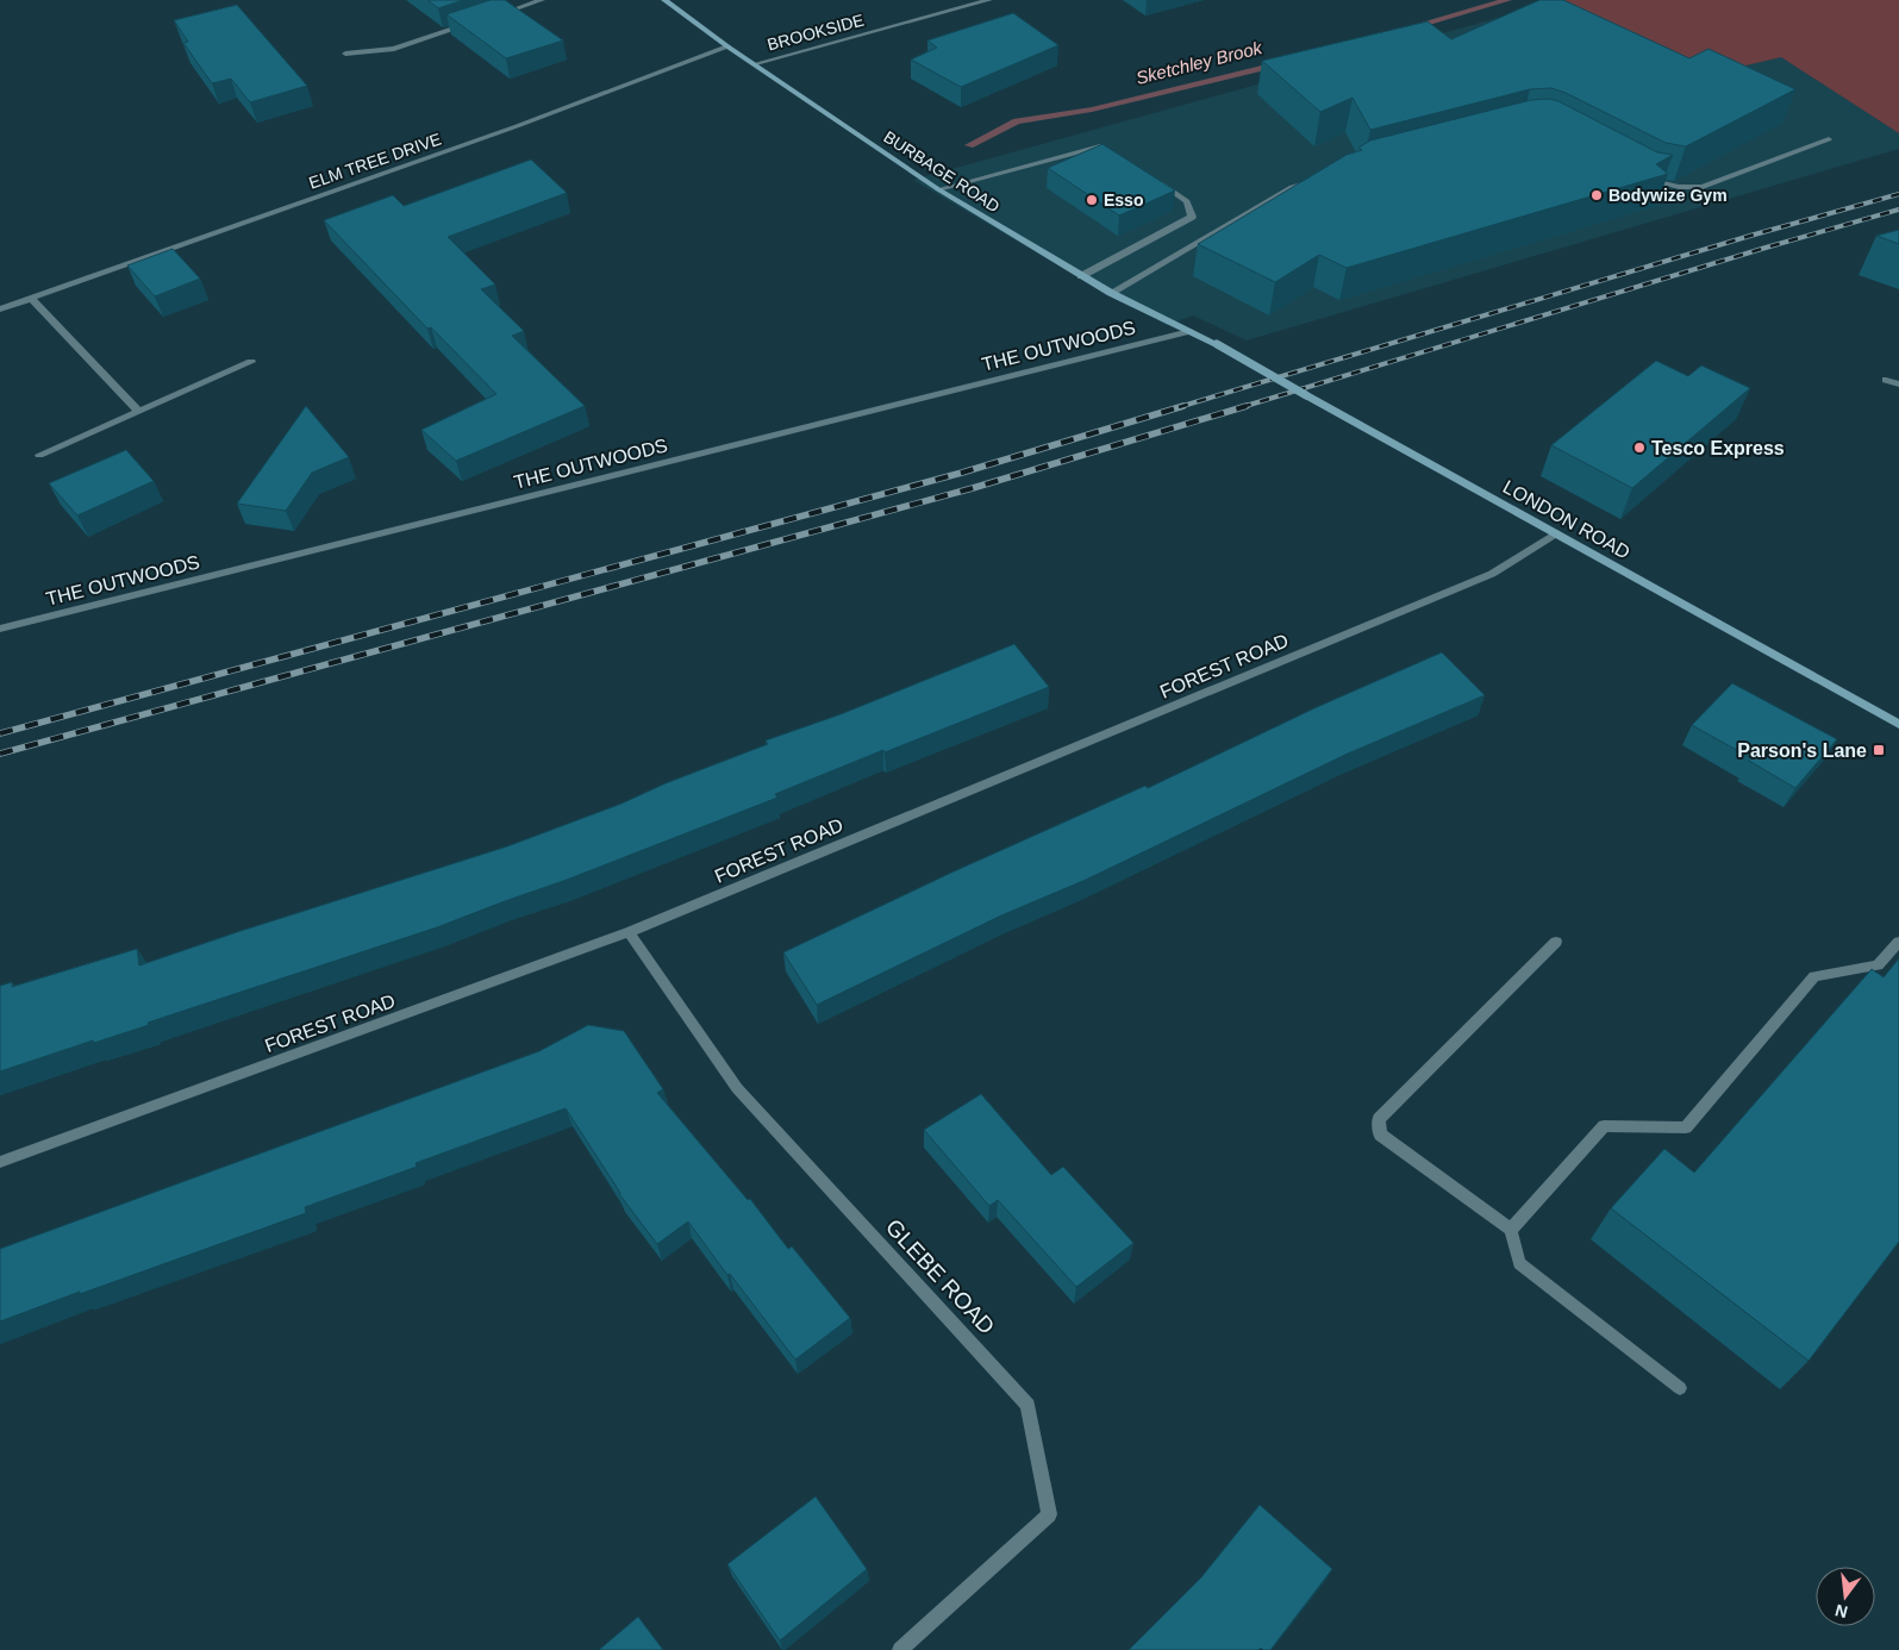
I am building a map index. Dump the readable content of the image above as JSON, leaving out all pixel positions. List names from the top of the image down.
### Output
{
  "streets": {
    "main road": ["BURBAGE ROAD", "LONDON ROAD"],
    "street": [
      "BROOKSIDE",
      "ELM TREE DRIVE",
      "THE OUTWOODS",
      "FOREST ROAD",
      "GLEBE ROAD"
    ]
  },
  "crossings": [
    ["BROOKSIDE", "BURBAGE ROAD"],
    ["ELM TREE DRIVE", "BURBAGE ROAD"],
    ["BURBAGE ROAD", "THE OUTWOODS"],
    ["BURBAGE ROAD", "LONDON ROAD"],
    ["LONDON ROAD", "FOREST ROAD"],
    ["FOREST ROAD", "GLEBE ROAD"]
  ],
  "water": ["Sketchley Brook"],
  "places": {
    "other": ["Bodywize Gym", "Esso", "Tesco Express"],
    "transit": ["Parson's Lane"]
  },
  "north": "bottom"
}
